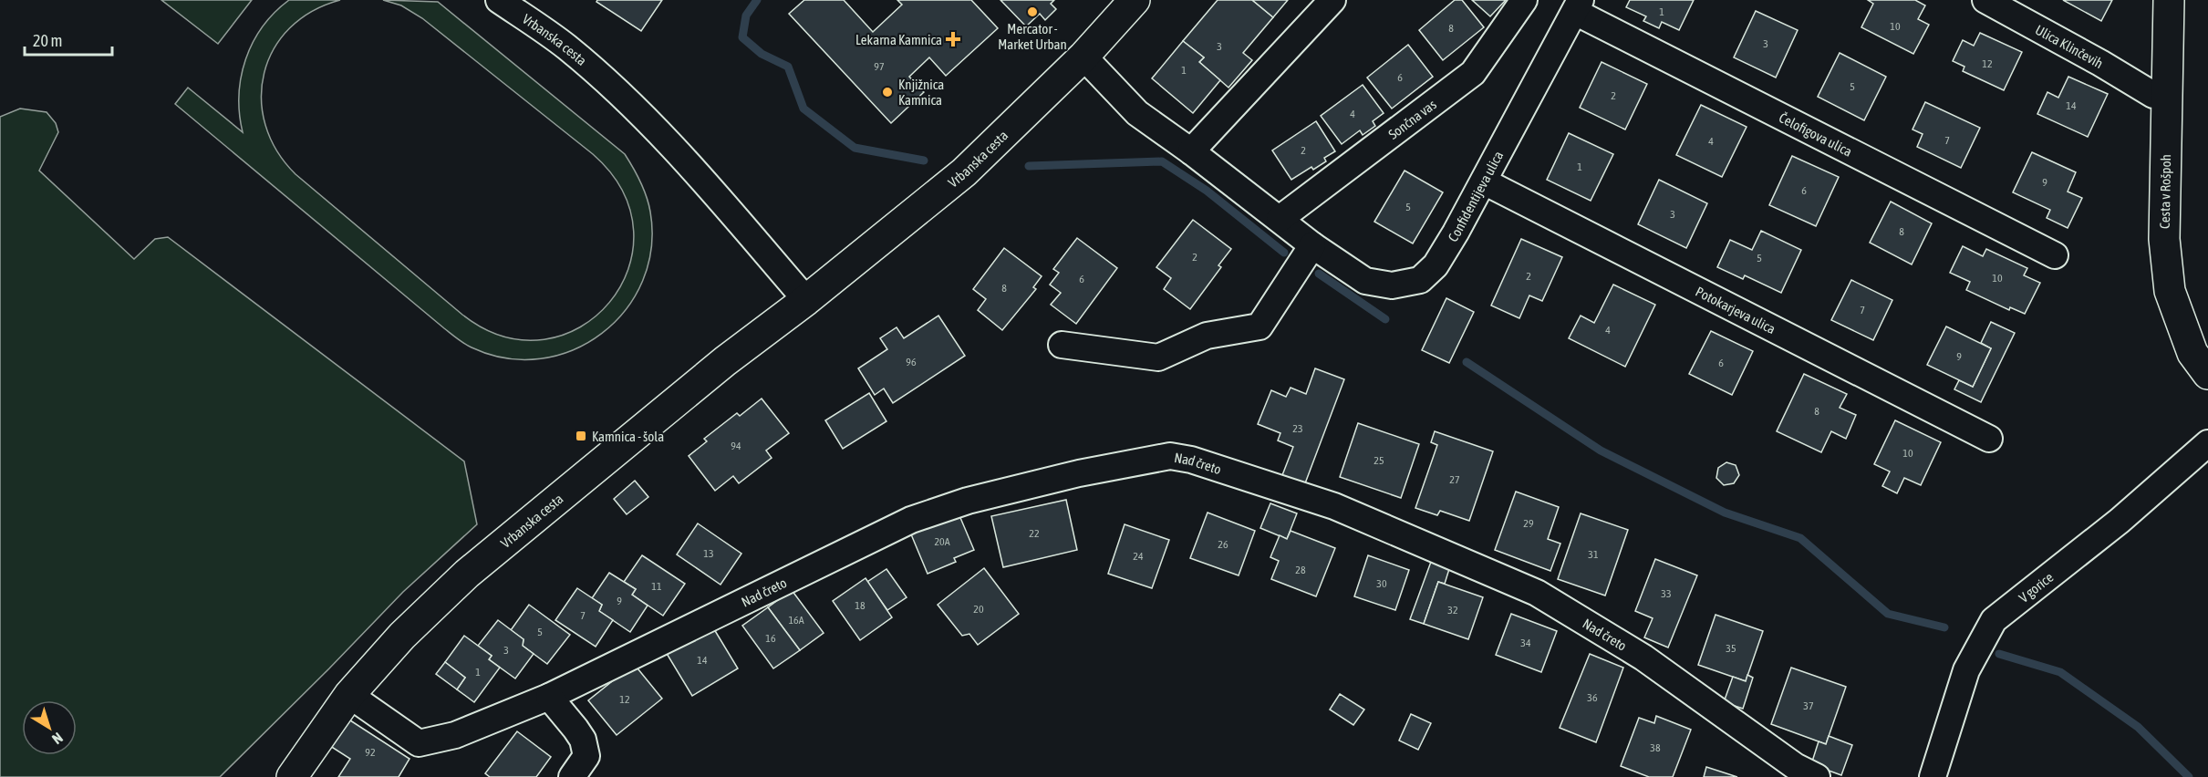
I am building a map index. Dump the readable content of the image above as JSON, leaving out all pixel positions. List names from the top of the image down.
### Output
{
  "streets": {
    "street": [
      "Vrbanska cesta",
      "Ulica Klinčevih",
      "Sončna vas",
      "Čelofigova ulica",
      "Cesta v Rošpoh",
      "Confidentijeva ulica",
      "Potokarjeva ulica",
      "Nad čreto",
      "V gorice"
    ]
  },
  "crossings": [
    ["Vrbanska cesta", "Confidentijeva ulica"],
    ["Vrbanska cesta", "Nad čreto"],
    ["Sončna vas", "Confidentijeva ulica"],
    ["Čelofigova ulica", "Confidentijeva ulica"],
    ["Confidentijeva ulica", "Potokarjeva ulica"]
  ],
  "places": {
    "other": ["Mercator - Market Urban", "Knjižnica Kamnica"],
    "health": ["Lekarna Kamnica"],
    "transit": ["Kamnica - šola"]
  },
  "house_numbers": [
    "1",
    "10",
    "8",
    "3",
    "3",
    "12",
    "97",
    "1",
    "6",
    "5",
    "2",
    "14",
    "4",
    "7",
    "4",
    "2",
    "1",
    "9",
    "6",
    "5",
    "3",
    "8",
    "2",
    "5",
    "2",
    "10",
    "6",
    "8",
    "7",
    "4",
    "9",
    "96",
    "6",
    "8",
    "23",
    "94",
    "10",
    "25",
    "27",
    "29",
    "22",
    "20A",
    "26",
    "13",
    "31",
    "24",
    "28",
    "30",
    "11",
    "33",
    "9",
    "18",
    "20",
    "32",
    "7",
    "16A",
    "5",
    "16",
    "34",
    "35",
    "3",
    "14",
    "1",
    "36",
    "12",
    "37",
    "38",
    "92"
  ],
  "scale_bar": "20 m",
  "north": "bottom right"
}
